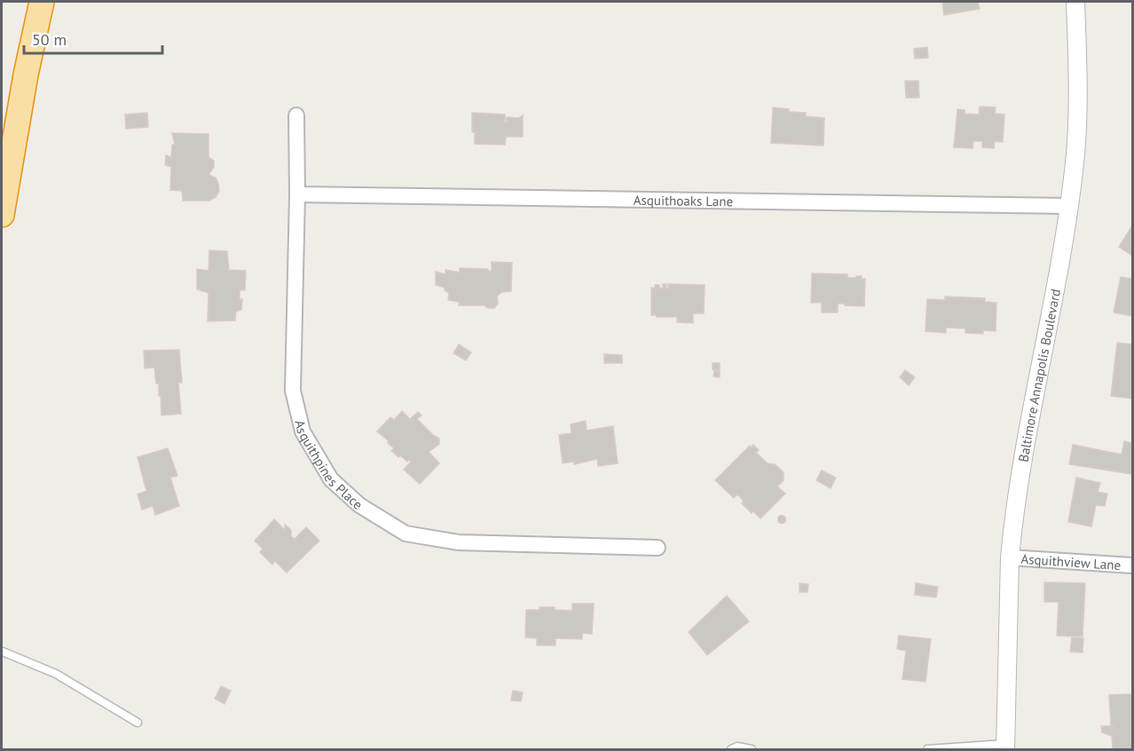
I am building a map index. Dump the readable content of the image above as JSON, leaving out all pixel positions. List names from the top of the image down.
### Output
{
  "streets": {
    "street": [
      "Asquithoaks Lane",
      "Baltimore Annapolis Boulevard",
      "Asquithpines Place",
      "Asquithview Lane"
    ]
  },
  "crossings": [
    ["Asquithoaks Lane", "Baltimore Annapolis Boulevard"],
    ["Asquithoaks Lane", "Asquithpines Place"],
    ["Baltimore Annapolis Boulevard", "Asquithview Lane"]
  ],
  "scale_bar": "50 m"
}
